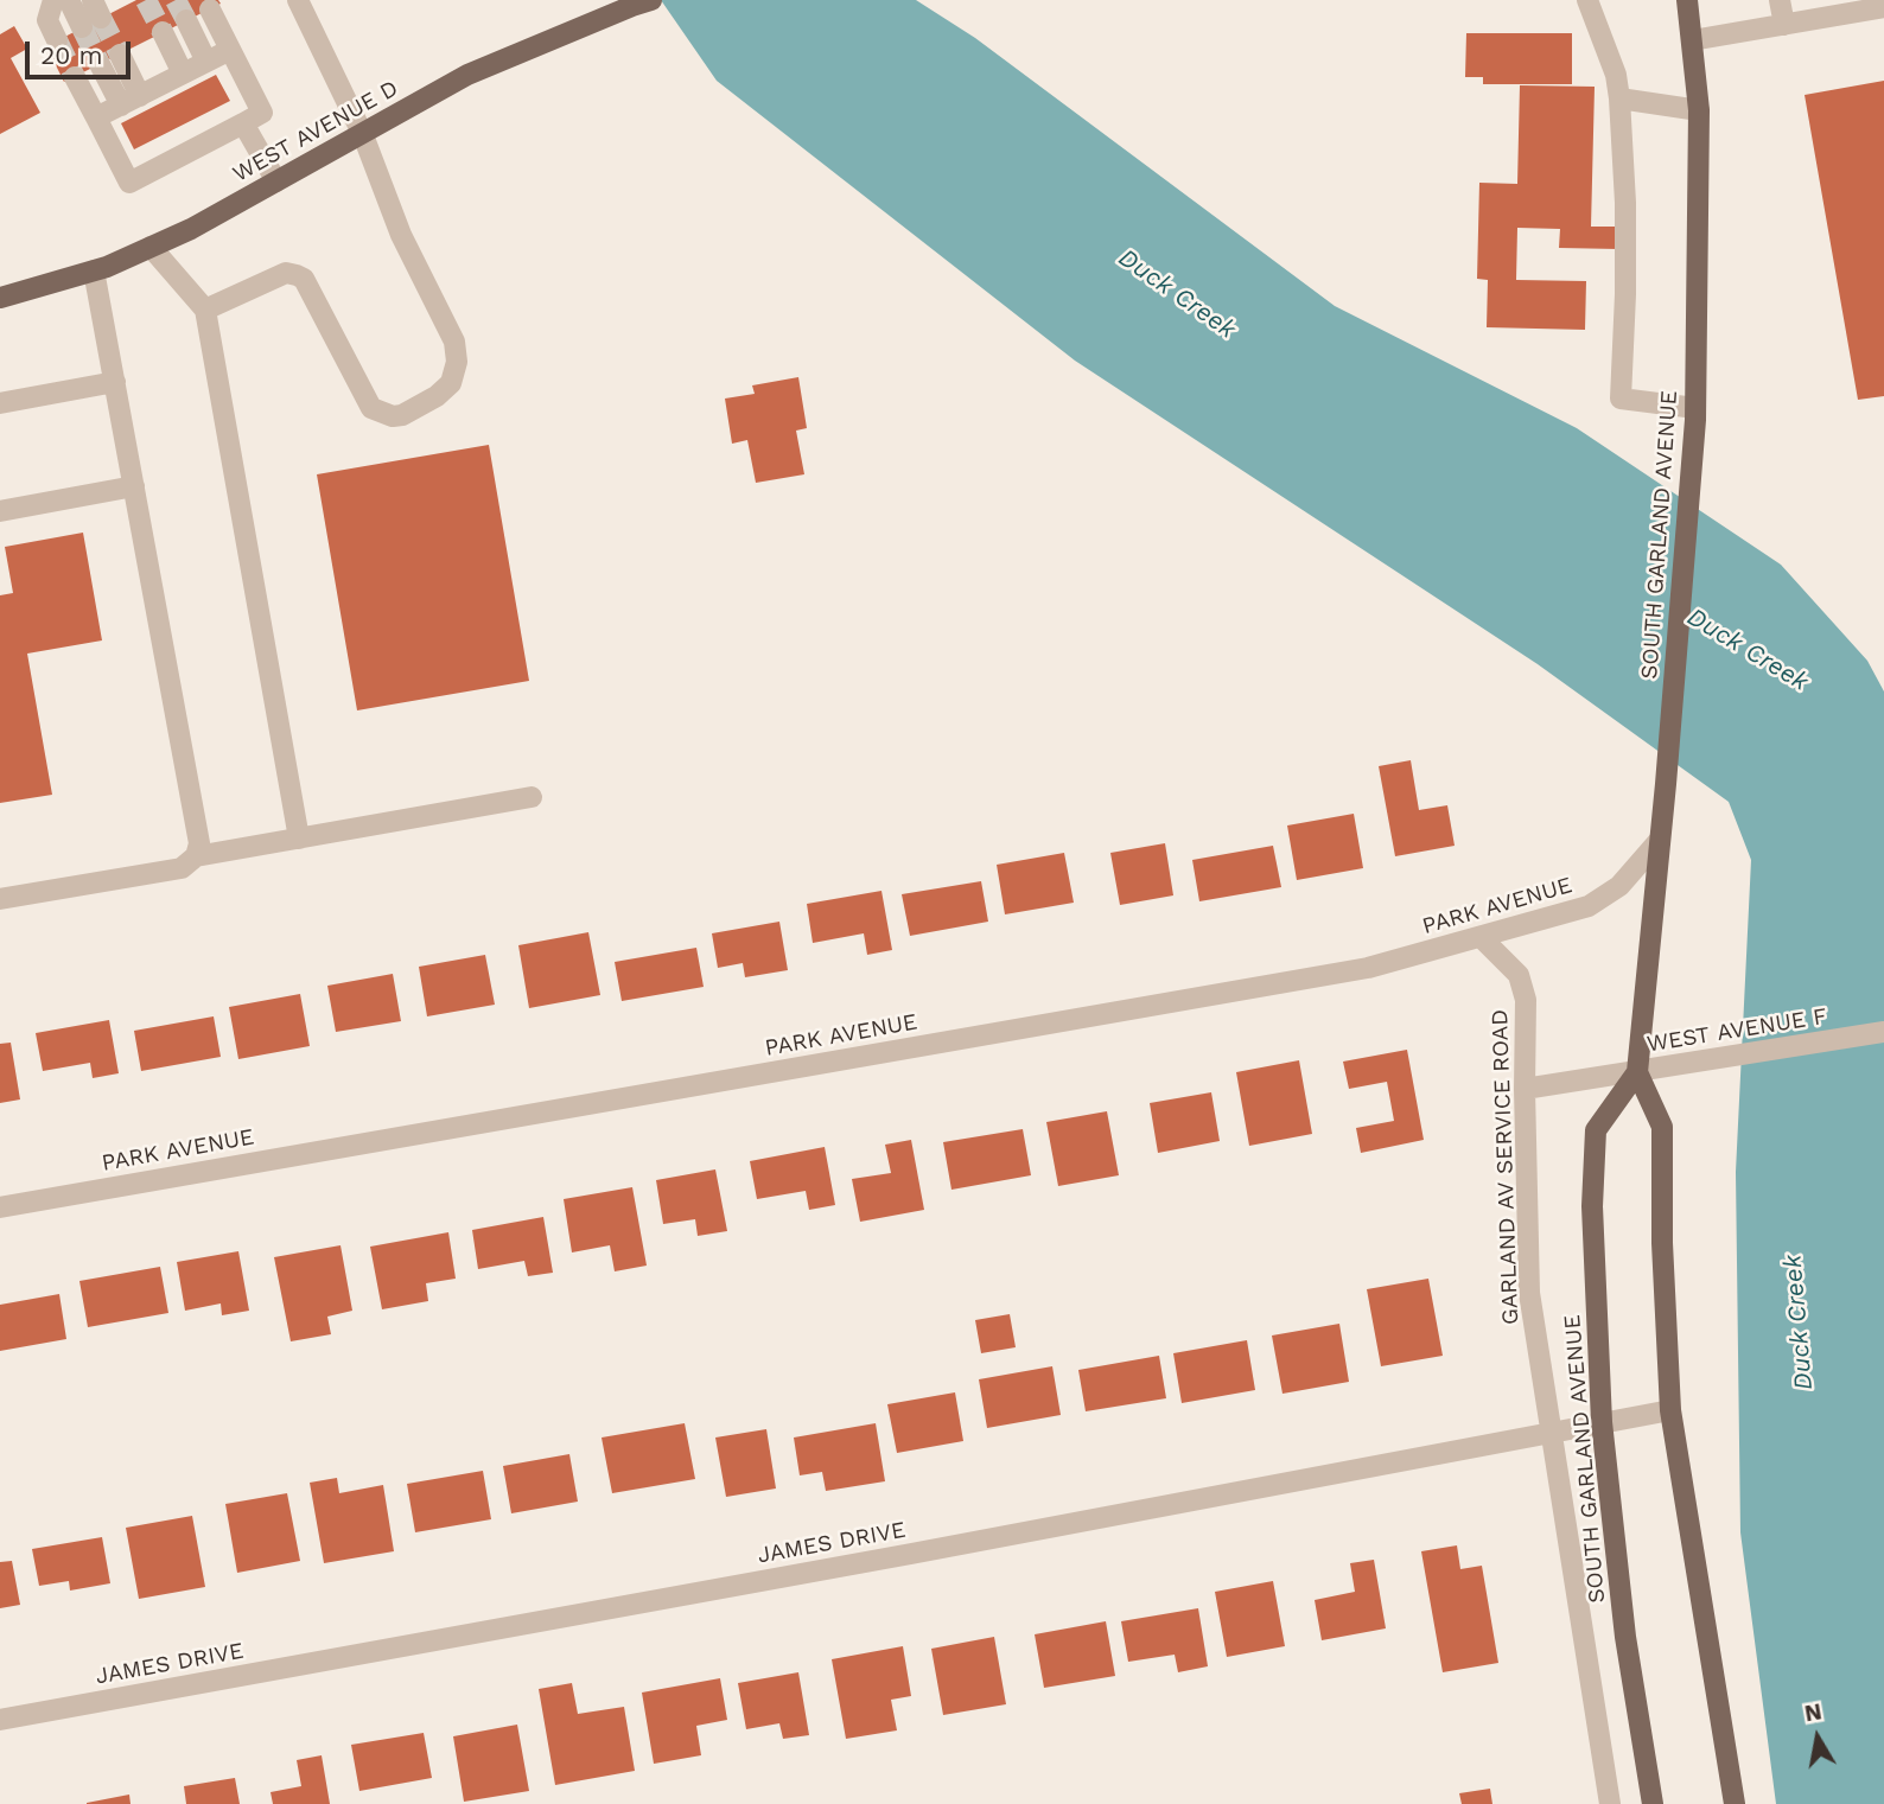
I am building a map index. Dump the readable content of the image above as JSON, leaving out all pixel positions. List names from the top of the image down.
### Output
{
  "streets": {
    "main road": ["WEST AVENUE D", "SOUTH GARLAND AVENUE"],
    "street": [
      "PARK AVENUE",
      "WEST AVENUE F",
      "GARLAND AV SERVICE ROAD",
      "JAMES DRIVE"
    ]
  },
  "crossings": [
    ["SOUTH GARLAND AVENUE", "PARK AVENUE"],
    ["SOUTH GARLAND AVENUE", "WEST AVENUE F"],
    ["SOUTH GARLAND AVENUE", "JAMES DRIVE"],
    ["PARK AVENUE", "GARLAND AV SERVICE ROAD"],
    ["WEST AVENUE F", "GARLAND AV SERVICE ROAD"],
    ["GARLAND AV SERVICE ROAD", "JAMES DRIVE"]
  ],
  "water": ["Duck Creek"],
  "scale_bar": "20 m",
  "north": "top"
}
